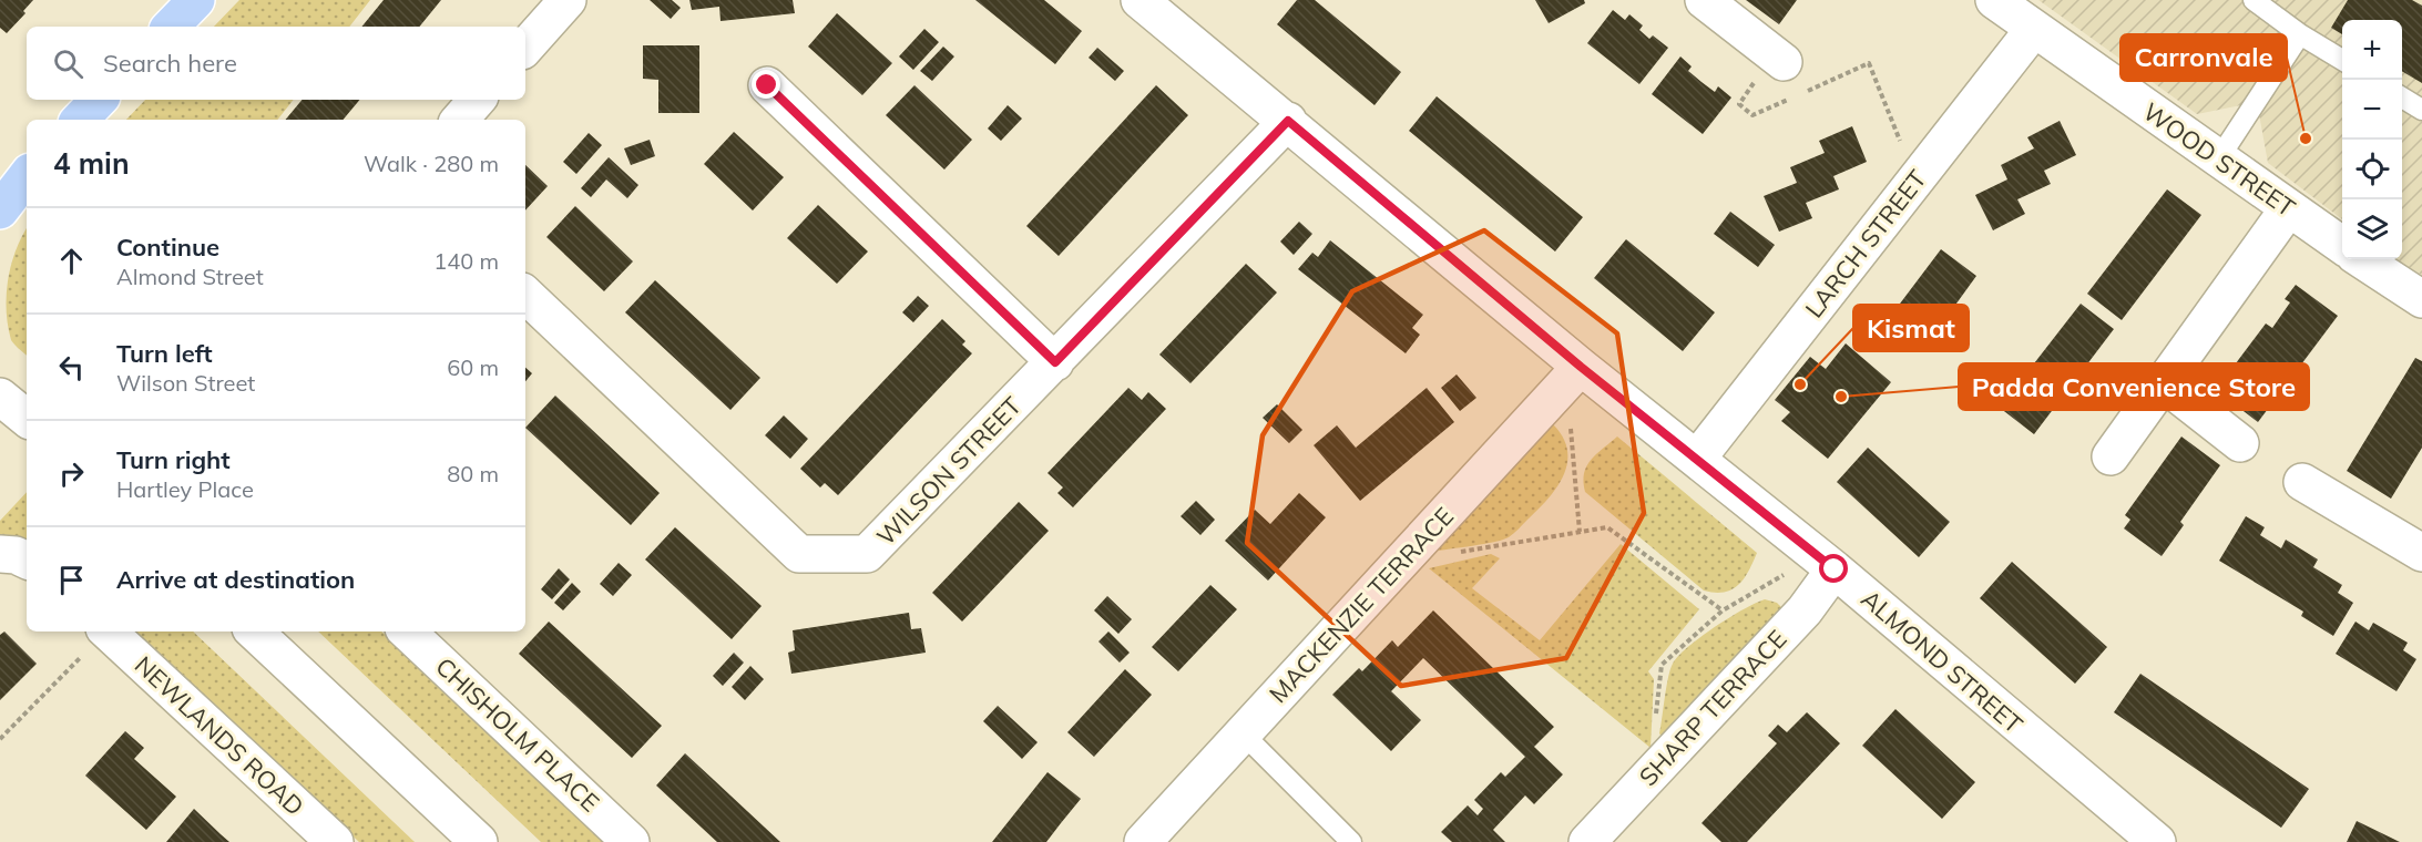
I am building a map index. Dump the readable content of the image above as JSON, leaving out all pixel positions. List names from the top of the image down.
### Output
{
  "streets": {
    "street": [
      "WOOD STREET",
      "LARCH STREET",
      "WILSON STREET",
      "MACKENZIE TERRACE",
      "ALMOND STREET",
      "SHARP TERRACE",
      "CHISHOLM PLACE",
      "NEWLANDS ROAD"
    ]
  },
  "crossings": [
    ["WOOD STREET", "LARCH STREET"],
    ["LARCH STREET", "ALMOND STREET"],
    ["WILSON STREET", "ALMOND STREET"],
    ["MACKENZIE TERRACE", "ALMOND STREET"],
    ["ALMOND STREET", "SHARP TERRACE"]
  ],
  "places": ["Carronvale", "Kismat", "Padda Convenience Store"],
  "page": {
    "map_buttons": ["+", "−"],
    "search": "Search here",
    "heading": ["4 min", "Walk · 280 m"],
    "list": [
      ["Continue", "Almond Street", "140 m"],
      ["Turn left", "Wilson Street", "60 m"],
      ["Turn right", "Hartley Place", "80 m"],
      "Arrive at destination"
    ]
  }
}
